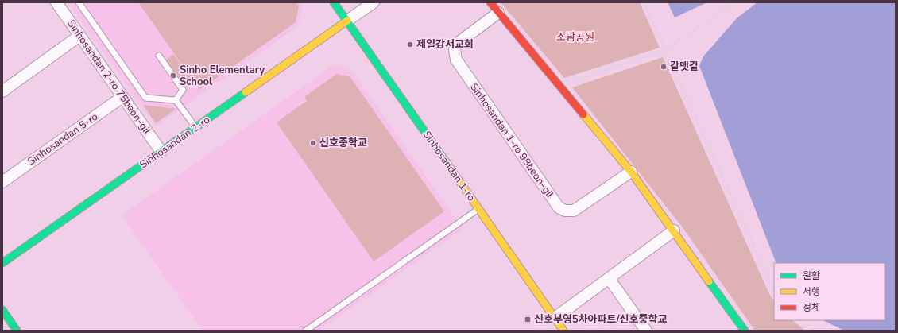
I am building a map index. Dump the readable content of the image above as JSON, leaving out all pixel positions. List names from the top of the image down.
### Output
{
  "streets": {
    "main road": ["Sinhosandan 2-ro", "Sinhosandan 1-ro"],
    "street": ["Sinhosandan 2-ro 75beon-gil", "Sinhosandan 5-ro", "Sinhosandan 1-ro 98beon-gil"]
  },
  "crossings": [
    ["Sinhosandan 2-ro 75beon-gil", "Sinhosandan 5-ro"],
    ["Sinhosandan 2-ro 75beon-gil", "Sinhosandan 2-ro"],
    ["Sinhosandan 2-ro", "Sinhosandan 1-ro"]
  ],
  "parks": ["소담공원"],
  "places": {
    "other": [
      "제일강서교회",
      "갈맷길",
      "Sinho Elementary School",
      "신호중학교"
    ],
    "transit": ["신호부영5차아파트/신호중학교"]
  },
  "legend": ["원활", "서행", "정체"]
}
